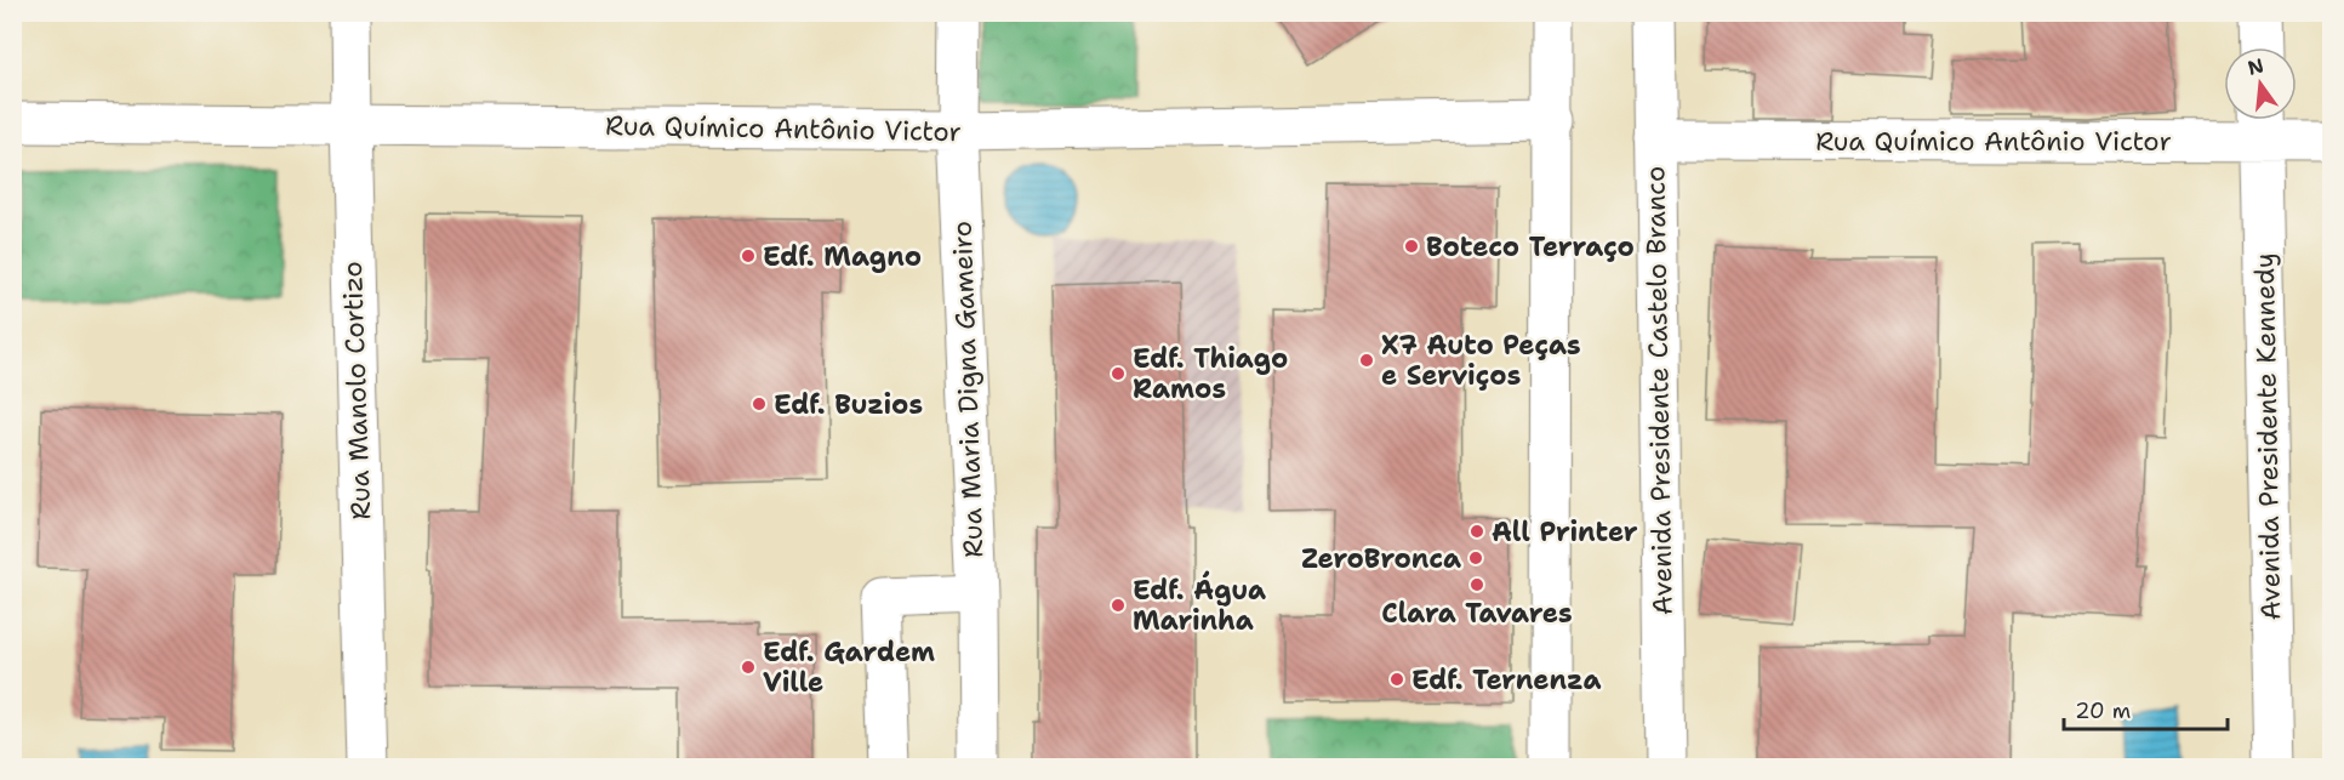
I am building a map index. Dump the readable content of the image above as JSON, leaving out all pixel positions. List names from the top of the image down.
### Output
{
  "streets": {
    "street": [
      "Rua Químico Antônio Victor",
      "Rua Maria Digna Gameiro",
      "Rua Manolo Cortizo",
      "Avenida Presidente Castelo Branco",
      "Avenida Presidente Kennedy"
    ]
  },
  "crossings": [
    ["Rua Químico Antônio Victor", "Rua Maria Digna Gameiro"],
    ["Rua Químico Antônio Victor", "Rua Manolo Cortizo"],
    ["Rua Químico Antônio Victor", "Avenida Presidente Castelo Branco"],
    ["Rua Químico Antônio Victor", "Avenida Presidente Kennedy"]
  ],
  "places": [
    "Boteco Terraço",
    "Edf. Magno",
    "X7 Auto Peças e Serviços",
    "Edf. Thiago Ramos",
    "Edf. Buzios",
    "All Printer",
    "ZeroBronca",
    "Clara Tavares",
    "Edf. Água Marinha",
    "Edf. Gardem Ville",
    "Edf. Ternenza"
  ],
  "scale_bar": "20 m",
  "north": "top"
}
